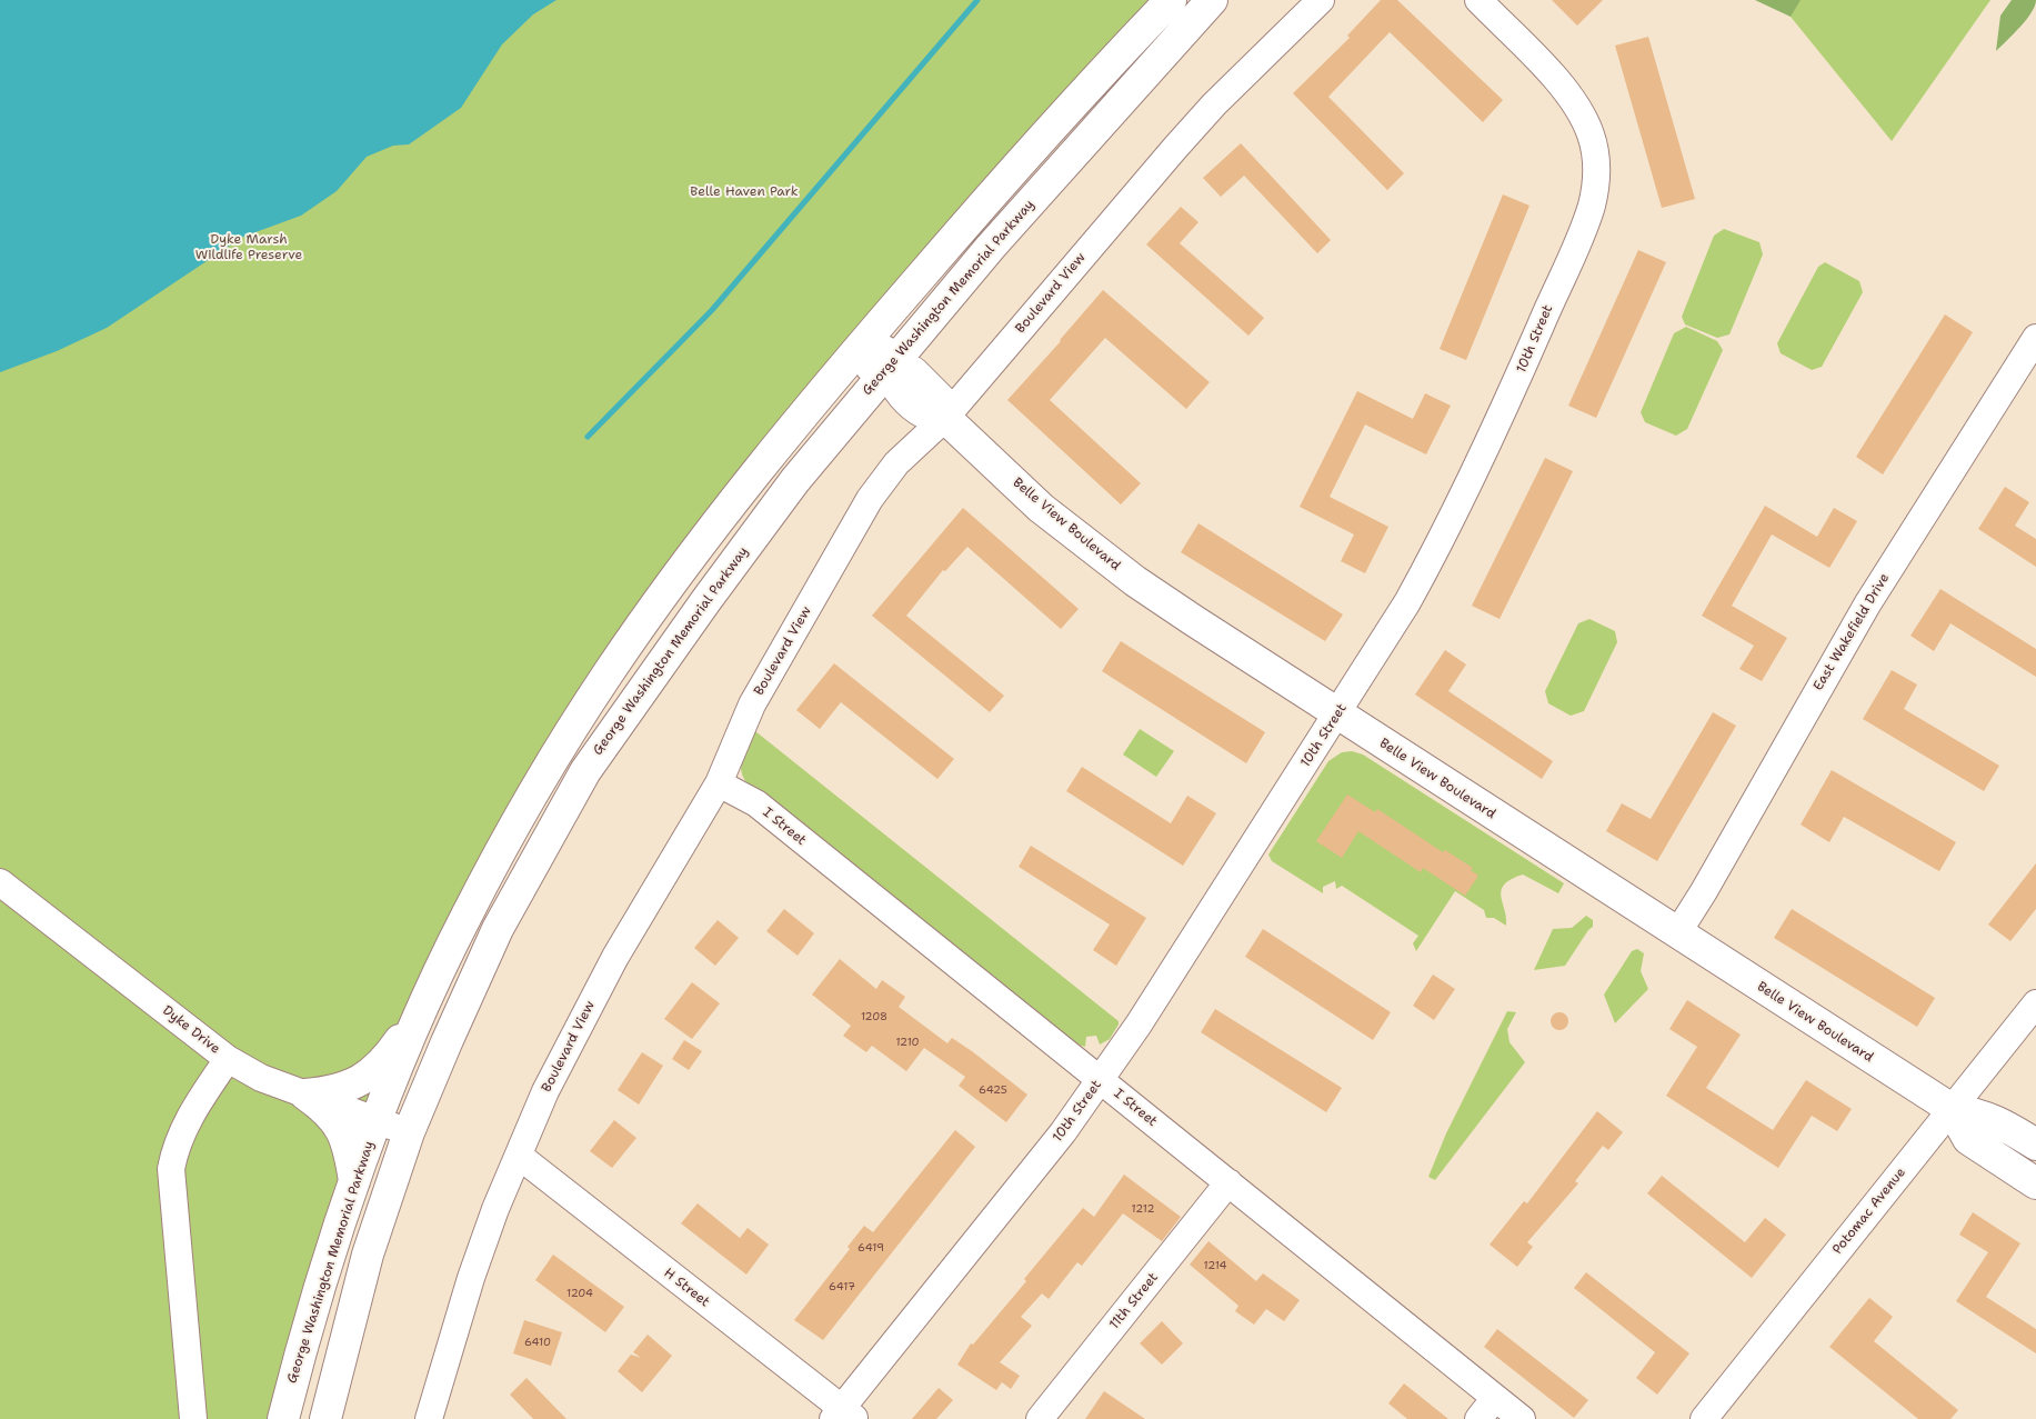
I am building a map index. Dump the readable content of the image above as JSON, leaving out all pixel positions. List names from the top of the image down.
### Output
{
  "streets": {
    "main road": ["George Washington Memorial Parkway", "Belle View Boulevard"],
    "street": [
      "Boulevard View",
      "10th Street",
      "East Wakefield Drive",
      "I Street",
      "Dyke Drive",
      "Potomac Avenue",
      "H Street",
      "11th Street"
    ]
  },
  "crossings": [
    ["Boulevard View", "Belle View Boulevard"],
    ["Boulevard View", "I Street"],
    ["Boulevard View", "H Street"],
    ["George Washington Memorial Parkway", "Belle View Boulevard"],
    ["George Washington Memorial Parkway", "Dyke Drive"],
    ["10th Street", "Belle View Boulevard"],
    ["10th Street", "I Street"],
    ["10th Street", "H Street"],
    ["Belle View Boulevard", "East Wakefield Drive"],
    ["Belle View Boulevard", "Potomac Avenue"],
    ["I Street", "11th Street"]
  ],
  "parks": ["Belle Haven Park", "Dyke Marsh Wildlife Preserve"],
  "house_numbers": [
    "1208",
    "1210",
    "6425",
    "1212",
    "6419",
    "1214",
    "6417",
    "1204",
    "6410"
  ]
}
